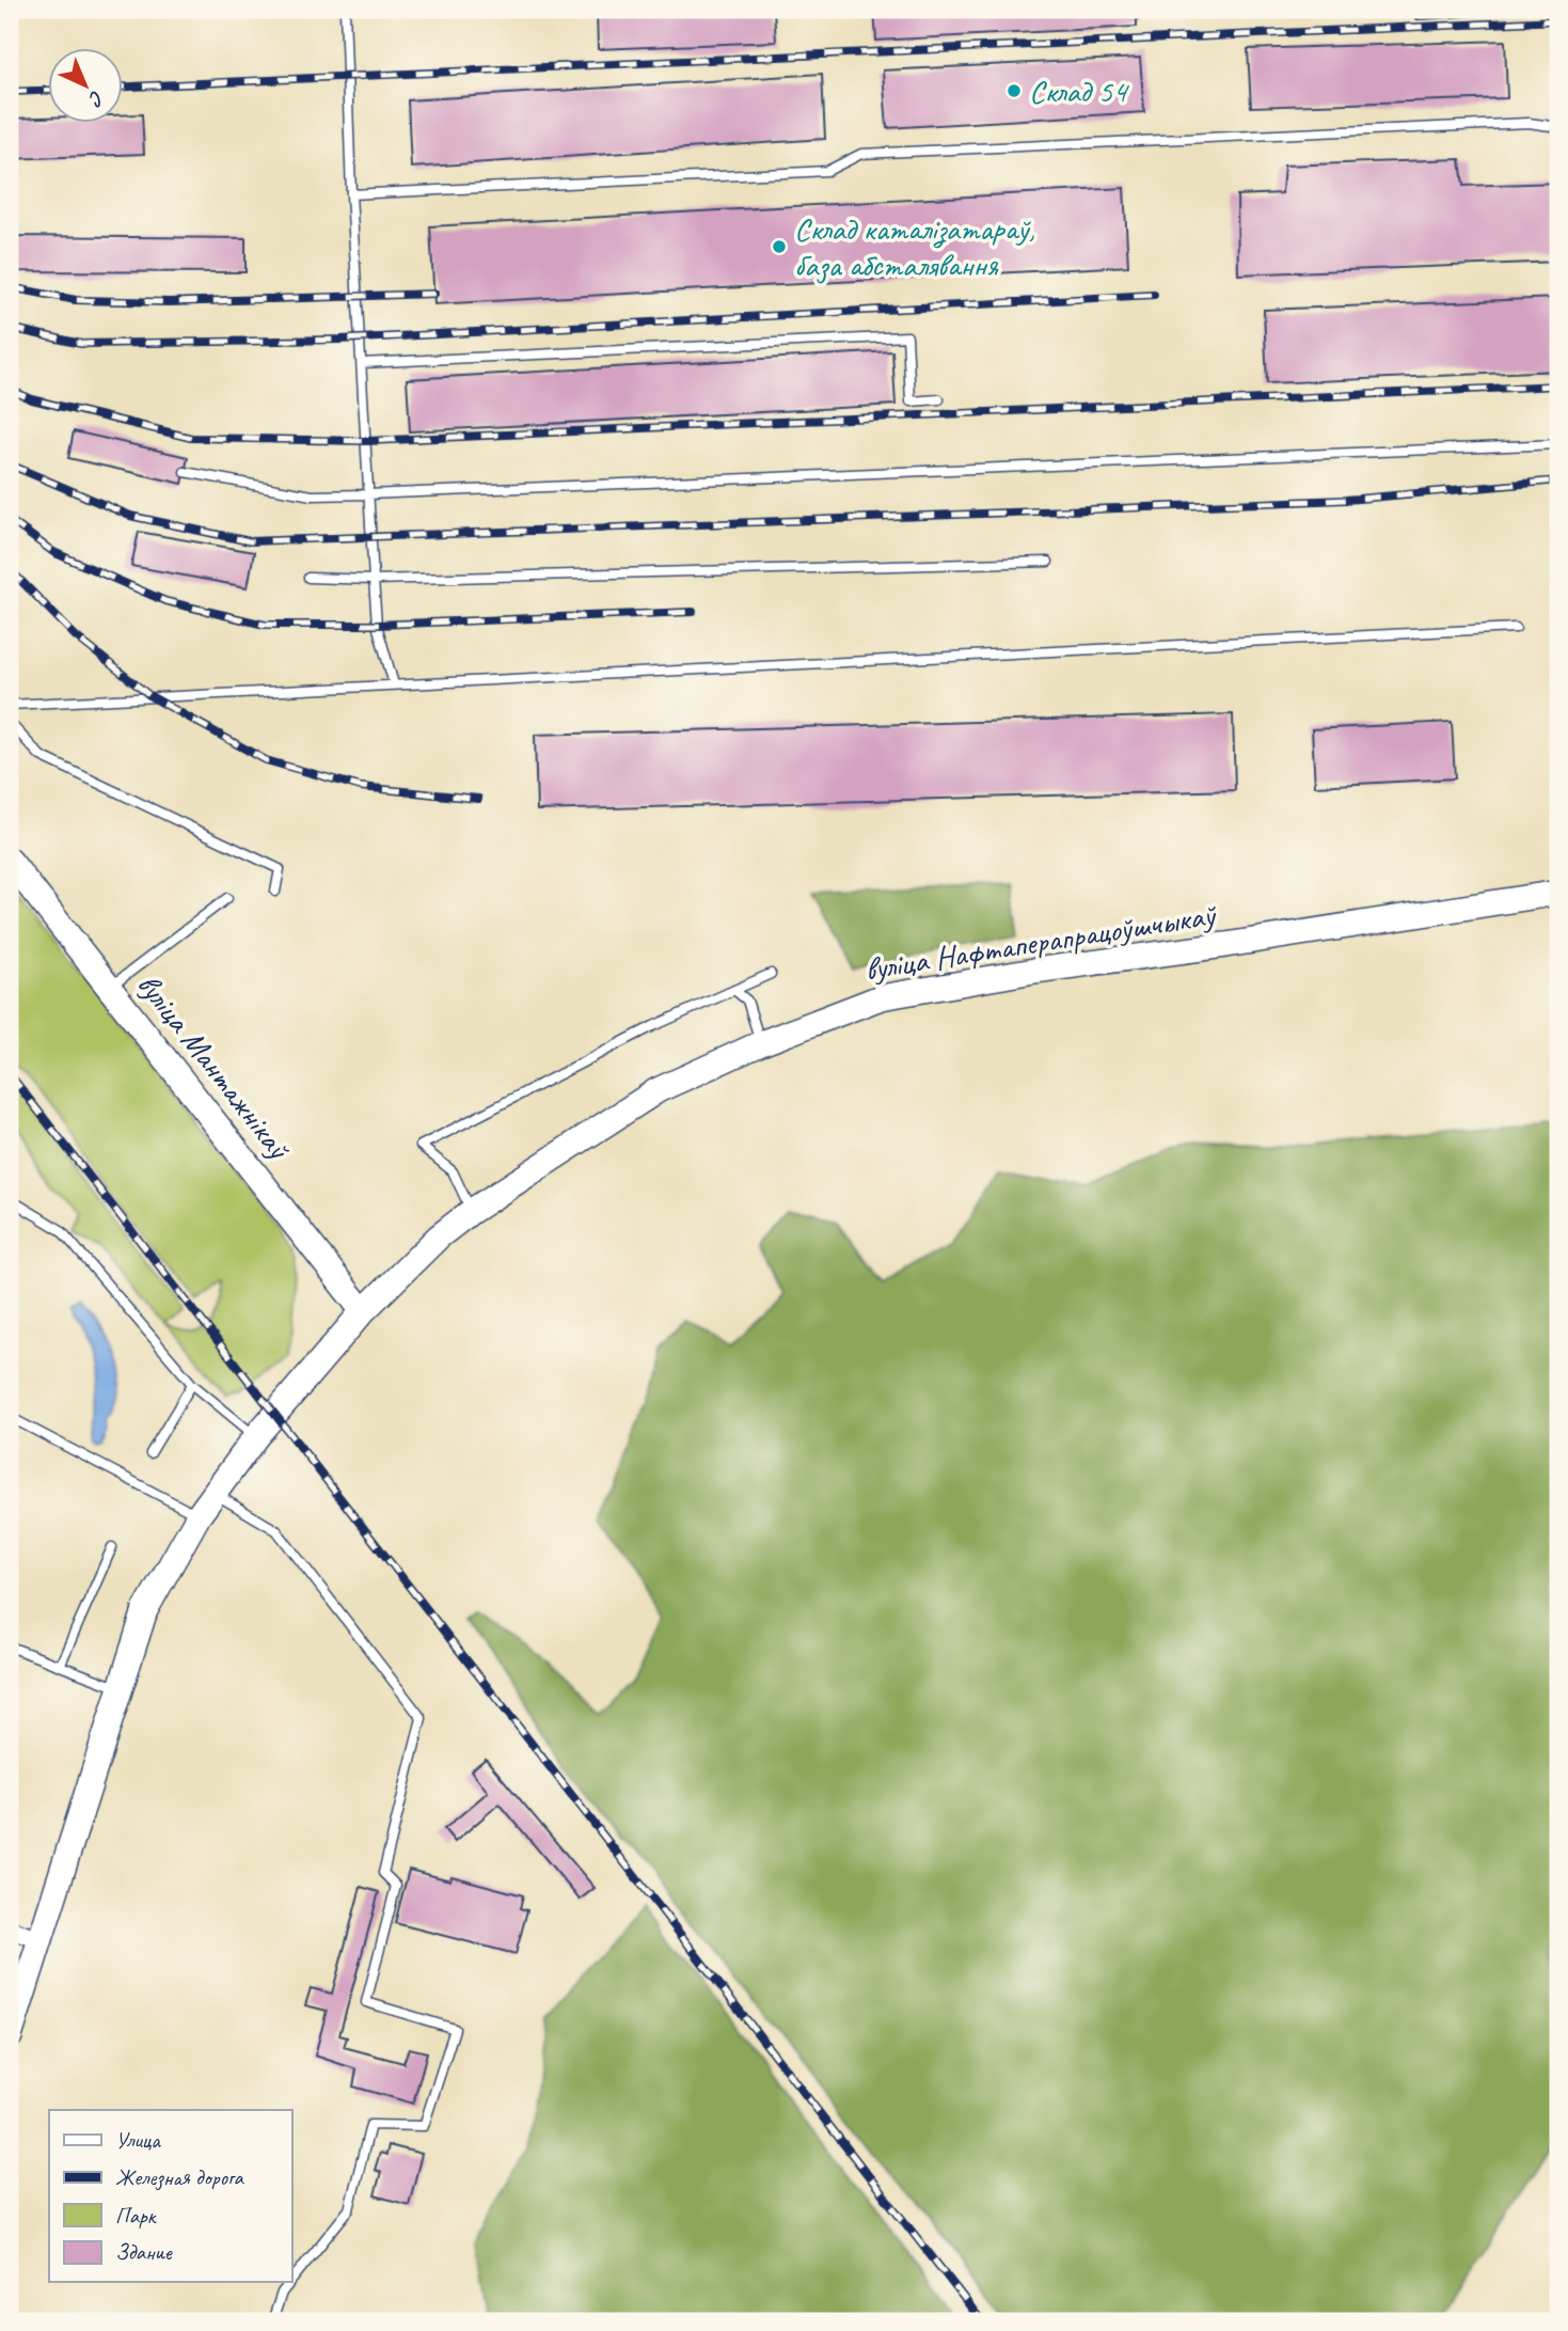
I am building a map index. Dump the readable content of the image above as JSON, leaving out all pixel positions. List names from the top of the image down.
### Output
{
  "streets": {
    "main road": ["вуліца Нафтаперапрацоўшчыкаў", "вуліца Мантажнікаў"]
  },
  "crossings": [
    ["вуліца Нафтаперапрацоўшчыкаў", "вуліца Мантажнікаў"]
  ],
  "places": ["Склад 54", "Склад каталізатараў, база абсталявання"],
  "legend": [
    "Улица",
    "Железная дорога",
    "Парк",
    "Здание"
  ],
  "north": "bottom right"
}
